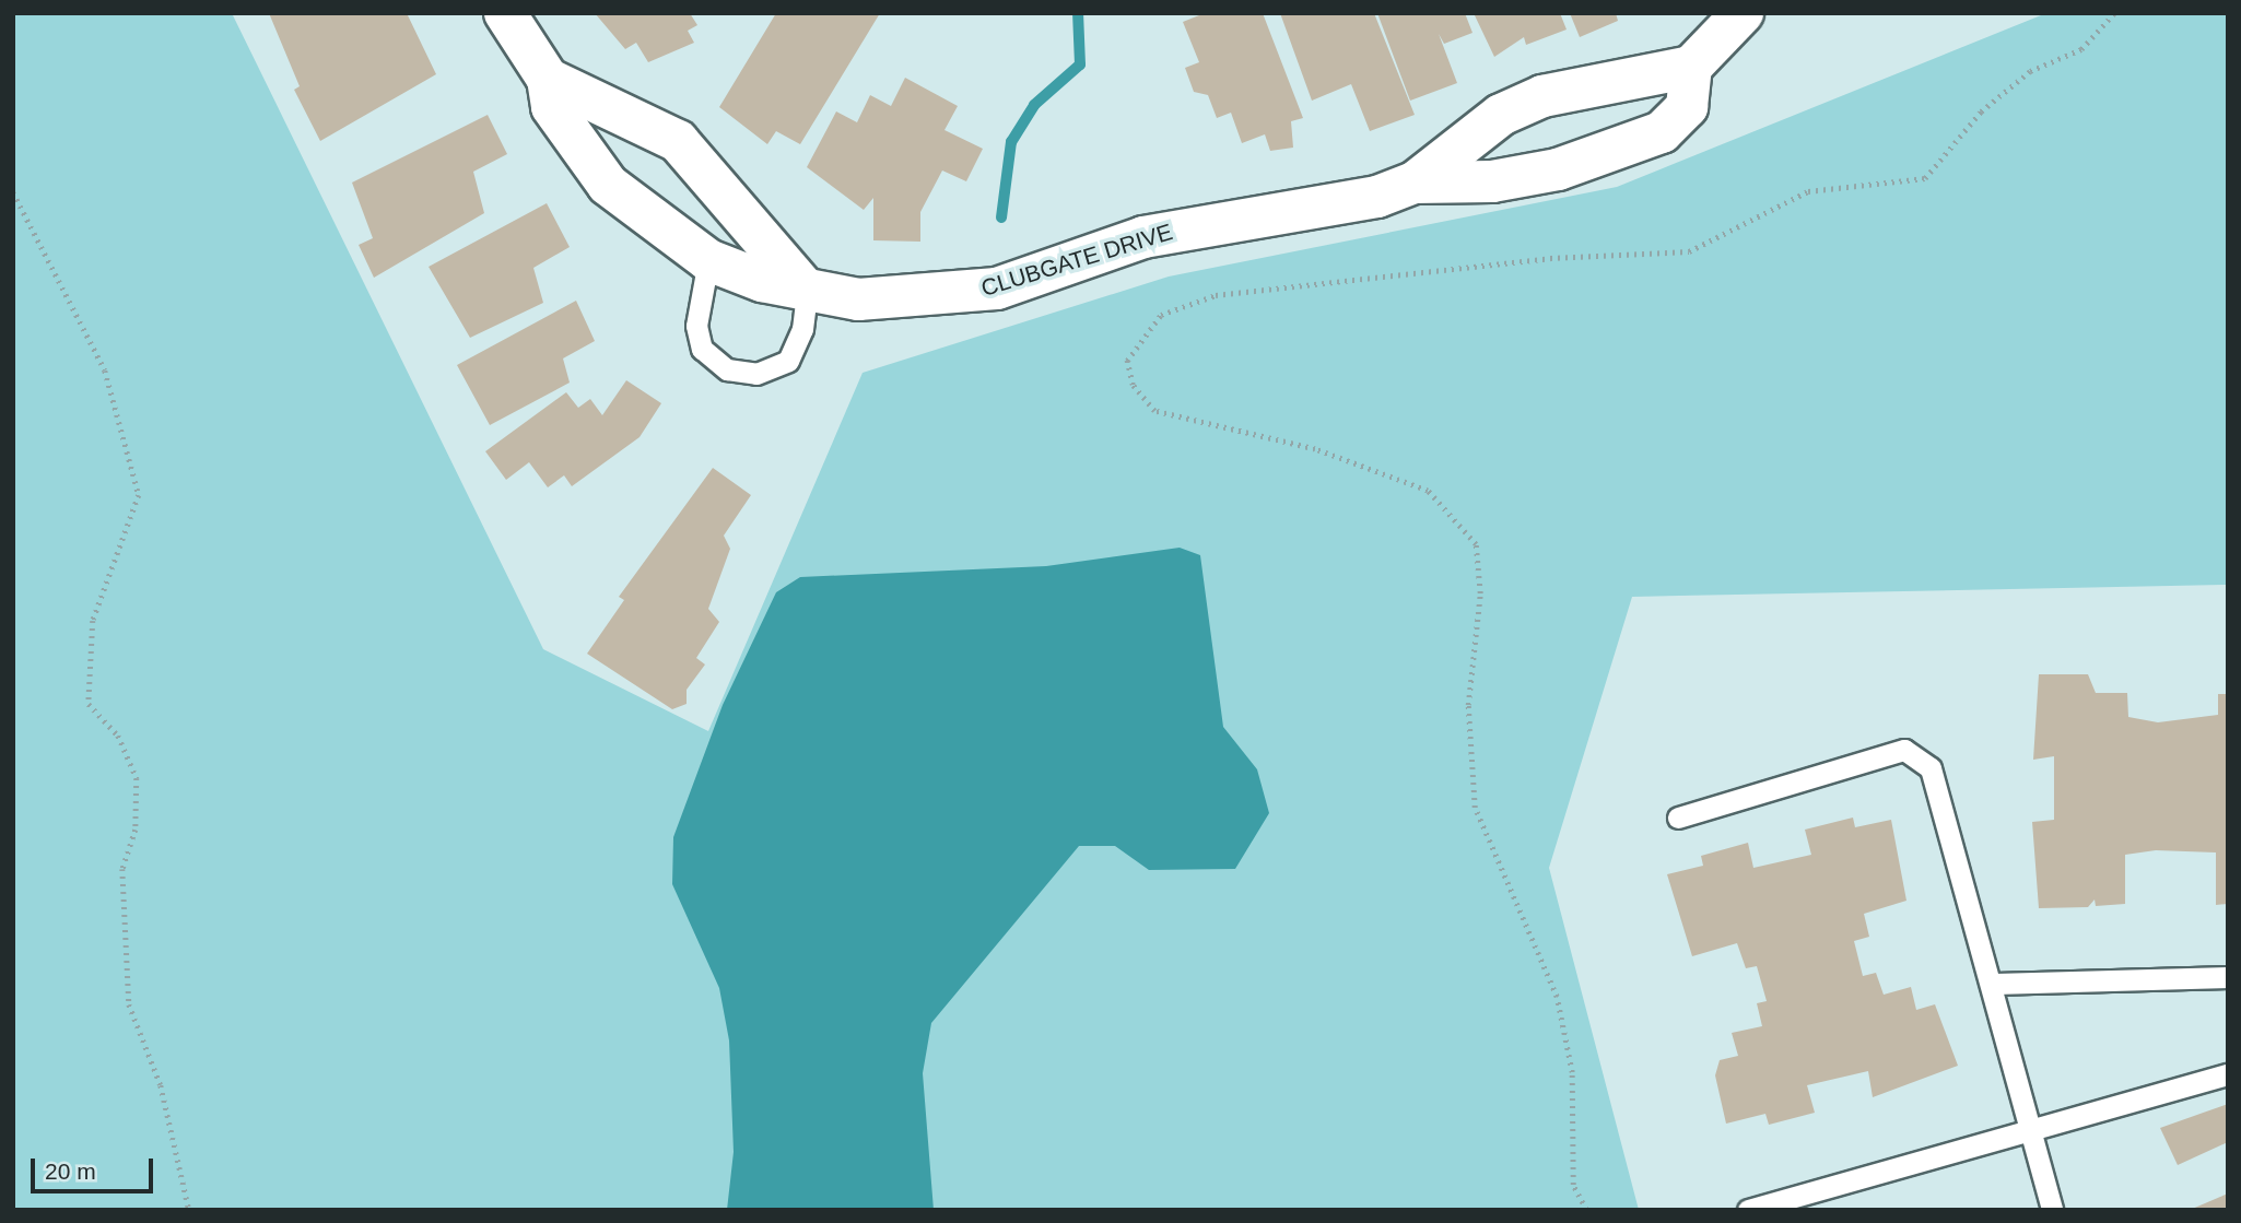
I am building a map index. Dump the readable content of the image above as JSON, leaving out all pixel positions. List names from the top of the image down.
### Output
{
  "streets": {
    "street": ["CLUBGATE DRIVE"]
  },
  "scale_bar": "20 m"
}
